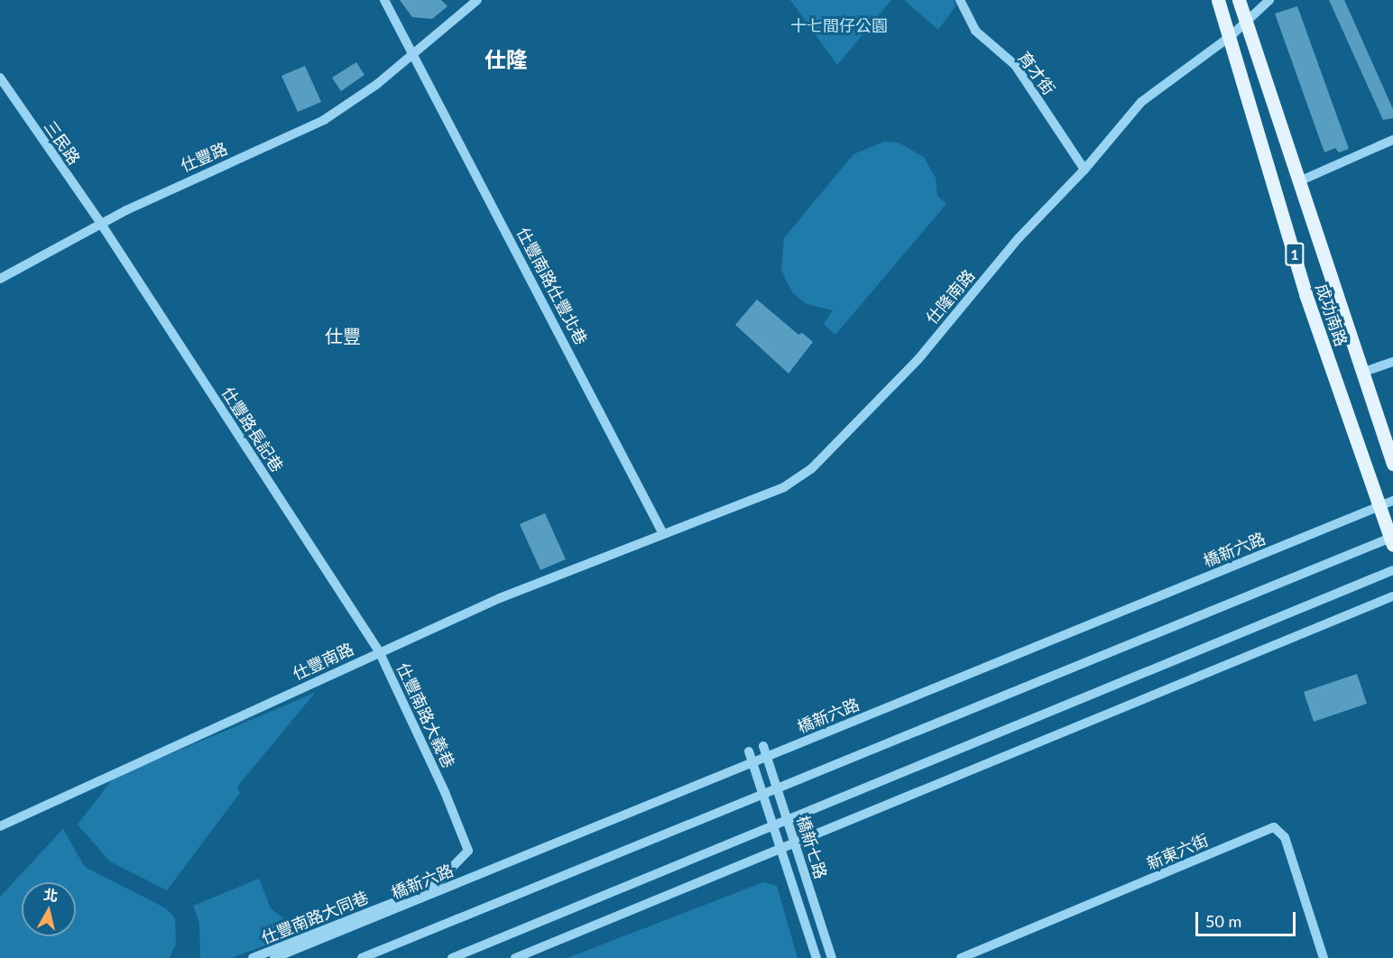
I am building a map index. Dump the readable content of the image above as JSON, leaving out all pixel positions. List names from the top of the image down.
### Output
{
  "streets": {
    "main road": ["1", "成功南路"],
    "street": [
      "育才街",
      "三民路",
      "仕豐路",
      "仕豐南路仕豐北巷",
      "仕隆南路",
      "仕豐路長記巷",
      "橋新六路",
      "仕豐南路",
      "仕豐南路大義巷",
      "橋新七路",
      "新東六街",
      "仕豐南路大同巷"
    ]
  },
  "crossings": [
    ["育才街", "仕隆南路"],
    ["三民路", "仕豐路"],
    ["三民路", "仕豐路長記巷"],
    ["仕豐路", "仕豐南路仕豐北巷"],
    ["仕豐路", "仕豐路長記巷"],
    ["仕豐南路仕豐北巷", "仕隆南路"],
    ["仕豐南路仕豐北巷", "仕豐南路"],
    ["仕隆南路", "成功南路"],
    ["仕隆南路", "仕豐南路"],
    ["成功南路", "橋新六路"],
    ["仕豐路長記巷", "仕豐南路"],
    ["仕豐路長記巷", "仕豐南路大義巷"],
    ["橋新六路", "橋新七路"],
    ["仕豐南路", "仕豐南路大義巷"],
    ["仕豐南路大義巷", "仕豐南路大同巷"]
  ],
  "districts": ["仕隆", "仕豐"],
  "parks": ["十七間仔公園"],
  "scale_bar": "50 m",
  "north": "top"
}
